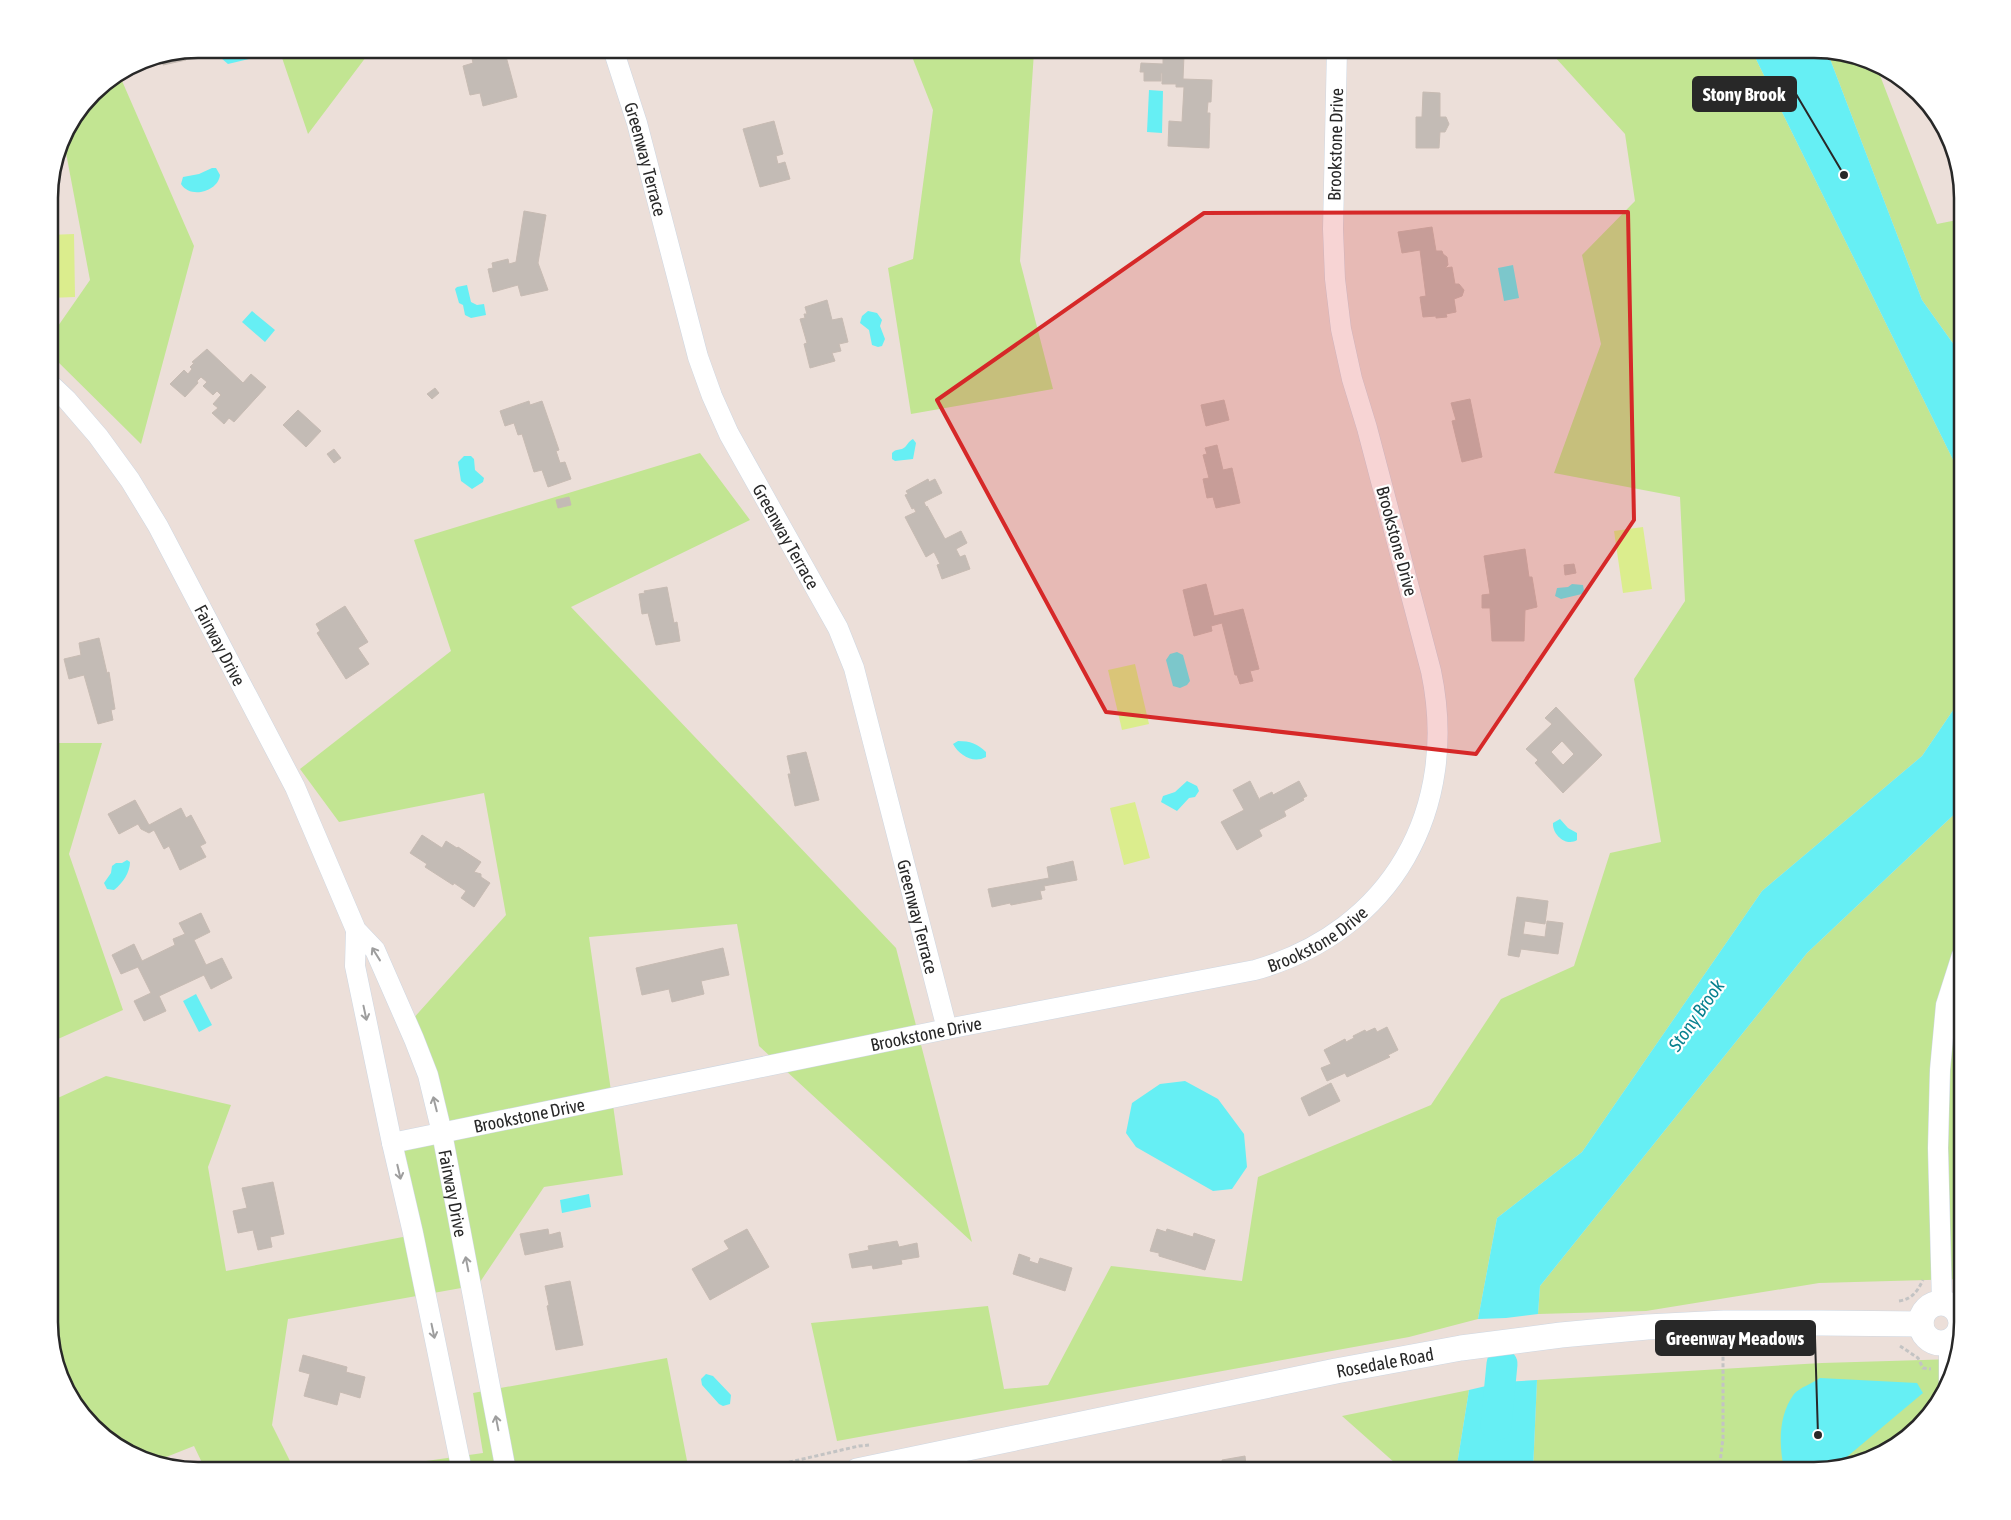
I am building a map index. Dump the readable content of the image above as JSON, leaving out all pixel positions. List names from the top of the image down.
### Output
{
  "streets": {
    "street": [
      "Brookstone Drive",
      "Greenway Terrace",
      "Fairway Drive",
      "Rosedale Road"
    ]
  },
  "crossings": [
    ["Brookstone Drive", "Greenway Terrace"],
    ["Brookstone Drive", "Fairway Drive"]
  ],
  "water": ["Stony Brook"],
  "places": ["Stony Brook", "Greenway Meadows"]
}
